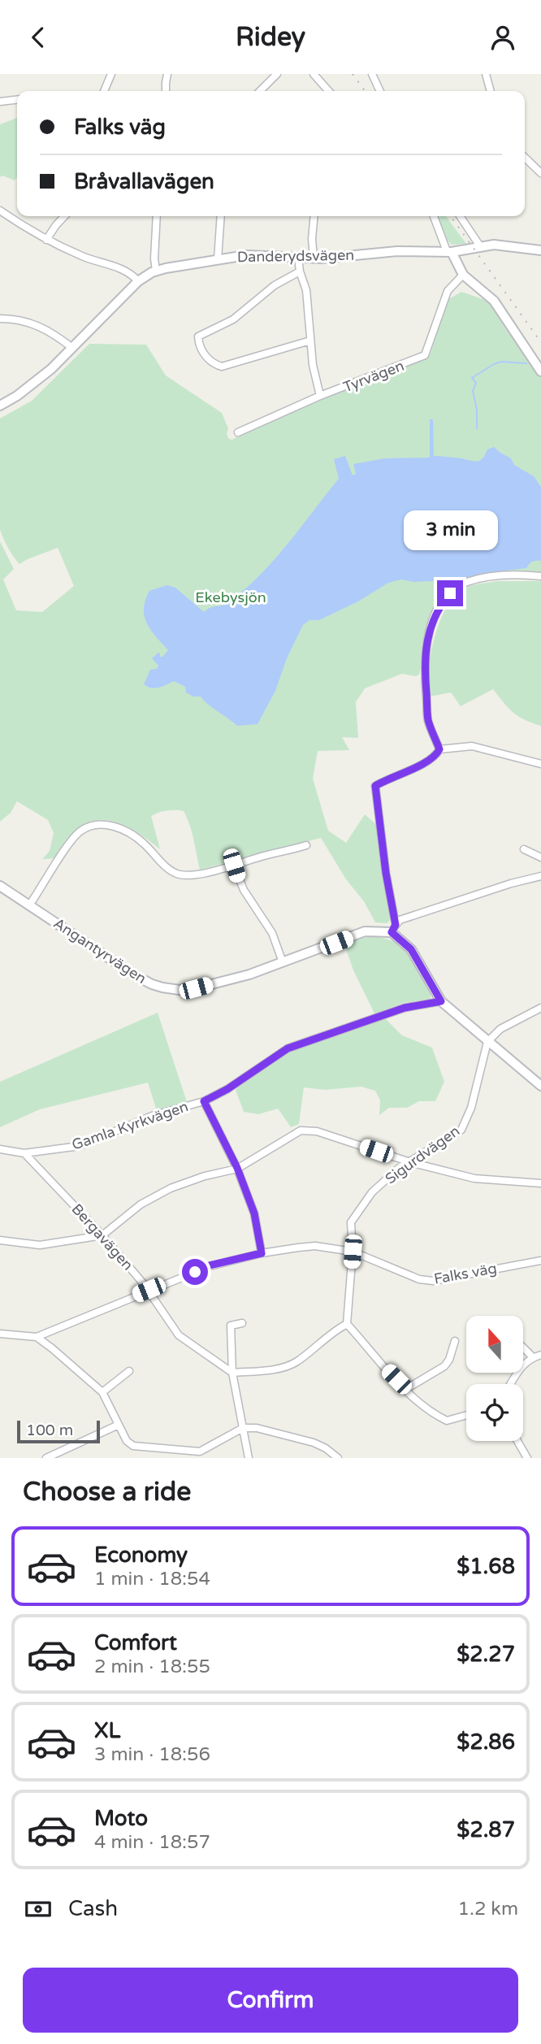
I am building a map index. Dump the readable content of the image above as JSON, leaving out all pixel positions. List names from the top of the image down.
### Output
{
  "streets": {
    "street": [
      "Danderydsvägen",
      "Tyrvägen",
      "Angantyrvägen",
      "Gamla Kyrkvägen",
      "Sigurdvägen",
      "Bergavägen",
      "Falks väg"
    ]
  },
  "crossings": [
    ["Gamla Kyrkvägen", "Bergavägen"],
    ["Sigurdvägen", "Falks väg"],
    ["Bergavägen", "Falks väg"]
  ],
  "parks": ["Ekebysjön"],
  "scale_bar": "100 m",
  "north": "top",
  "page": {
    "header": "Ridey",
    "banner": ["Falks väg", "Bråvallavägen"],
    "bubble": "3 min",
    "scale": "100 m",
    "heading": "Choose a ride",
    "list": [
      {
        "name": "Economy",
        "note": "1 min · 18:54",
        "value": "$1.68"
      },
      {
        "name": "Comfort",
        "note": "2 min · 18:55",
        "value": "$2.27"
      },
      {
        "name": "XL",
        "note": "3 min · 18:56",
        "value": "$2.86"
      },
      {
        "name": "Moto",
        "note": "4 min · 18:57",
        "value": "$2.87"
      }
    ],
    "pay": ["Cash", "1.2 km"],
    "buttons": "Confirm"
  }
}
